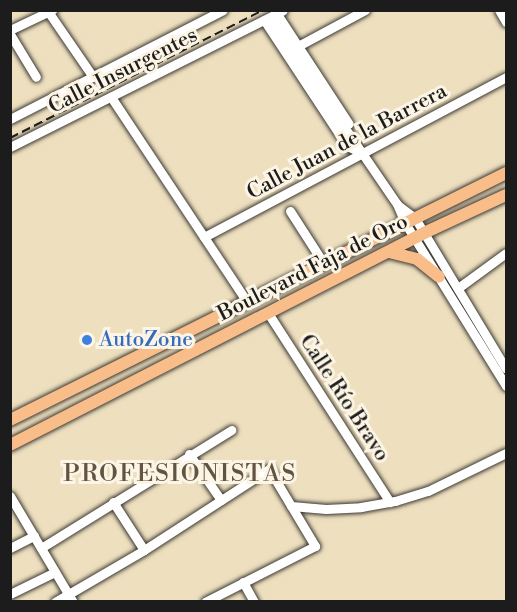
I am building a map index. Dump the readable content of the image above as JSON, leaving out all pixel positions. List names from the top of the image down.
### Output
{
  "streets": {
    "main road": ["Boulevard Faja de Oro"],
    "street": ["Calle Insurgentes", "Calle Juan de la Barrera", "Calle Río Bravo"]
  },
  "crossings": [
    ["Boulevard Faja de Oro", "Calle Río Bravo"]
  ],
  "districts": ["PROFESIONISTAS"],
  "places": ["AutoZone"]
}
